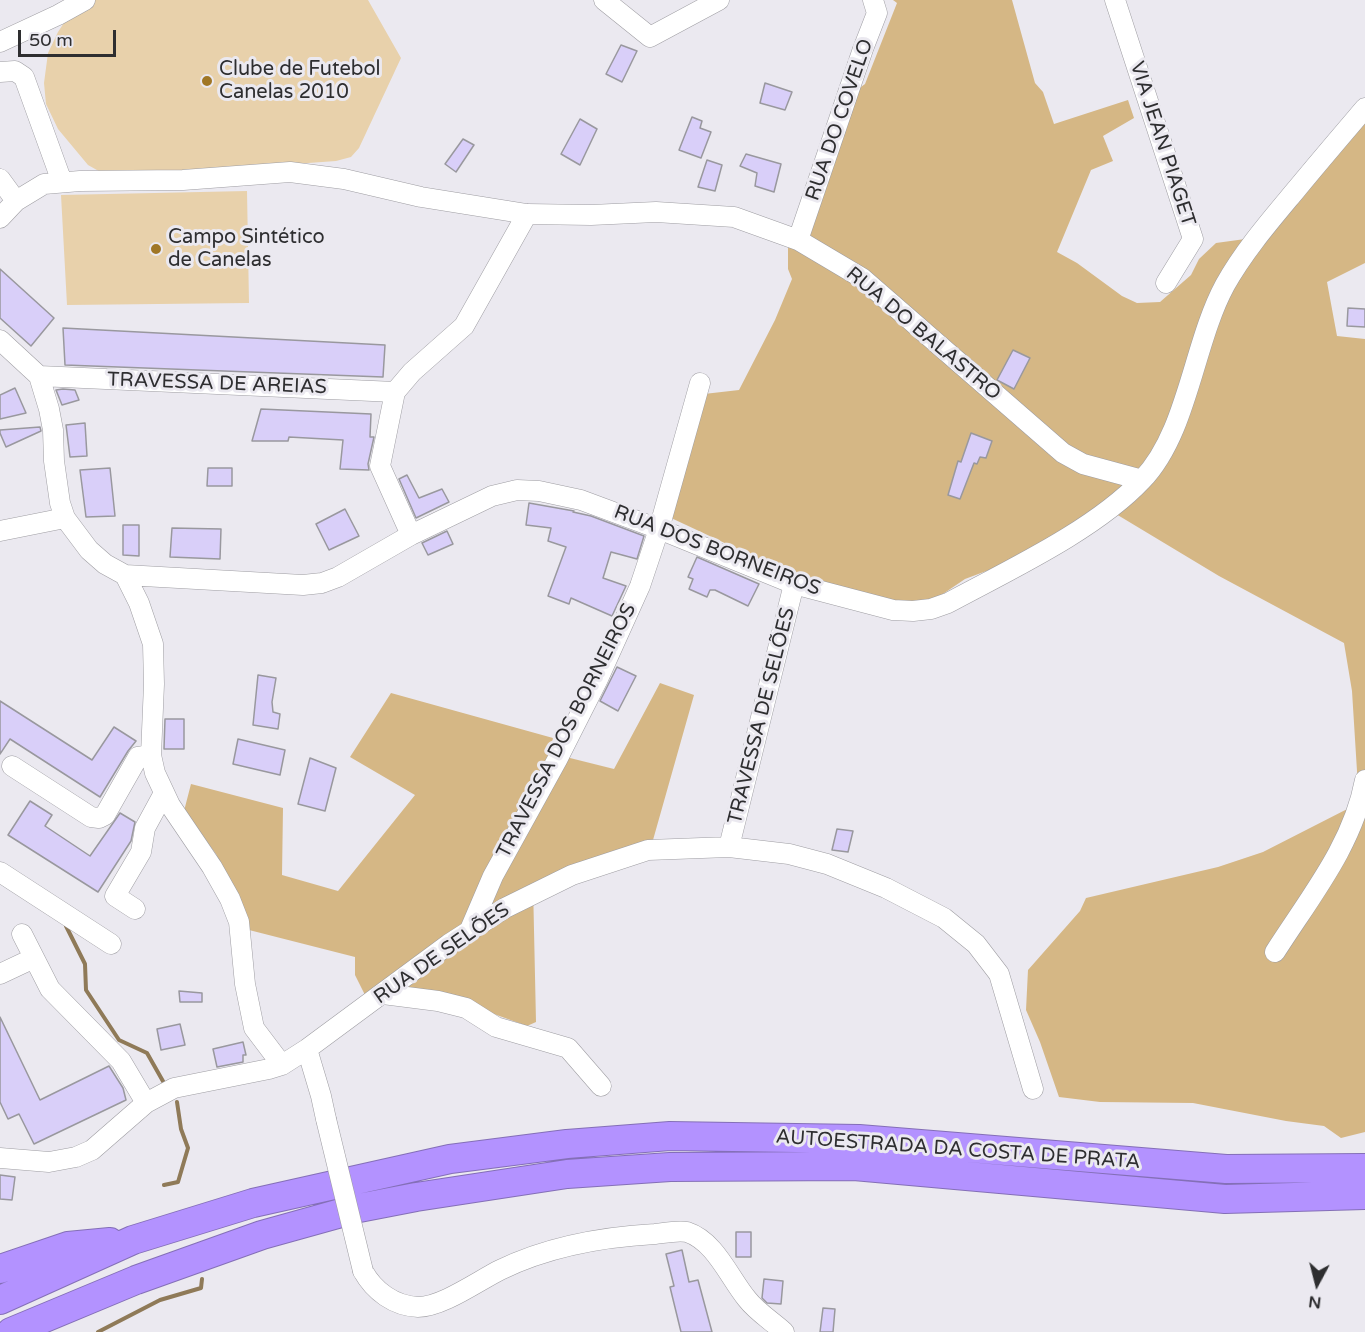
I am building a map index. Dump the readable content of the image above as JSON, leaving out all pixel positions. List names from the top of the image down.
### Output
{
  "streets": {
    "highway": ["AUTOESTRADA DA COSTA DE PRATA"],
    "street": [
      "RUA DO COVELO",
      "VIA JEAN PIAGET",
      "RUA DO BALASTRO",
      "TRAVESSA DE AREIAS",
      "RUA DOS BORNEIROS",
      "TRAVESSA DE SELÕES",
      "TRAVESSA DOS BORNEIROS",
      "RUA DE SELÕES"
    ]
  },
  "crossings": [
    ["RUA DO COVELO", "RUA DO BALASTRO"],
    ["RUA DO BALASTRO", "RUA DOS BORNEIROS"],
    ["RUA DOS BORNEIROS", "TRAVESSA DE SELÕES"],
    ["RUA DOS BORNEIROS", "TRAVESSA DOS BORNEIROS"],
    ["TRAVESSA DE SELÕES", "RUA DE SELÕES"],
    ["TRAVESSA DOS BORNEIROS", "RUA DE SELÕES"]
  ],
  "places": ["Clube de Futebol Canelas 2010", "Campo Sintético de Canelas"],
  "scale_bar": "50 m",
  "north": "bottom"
}
